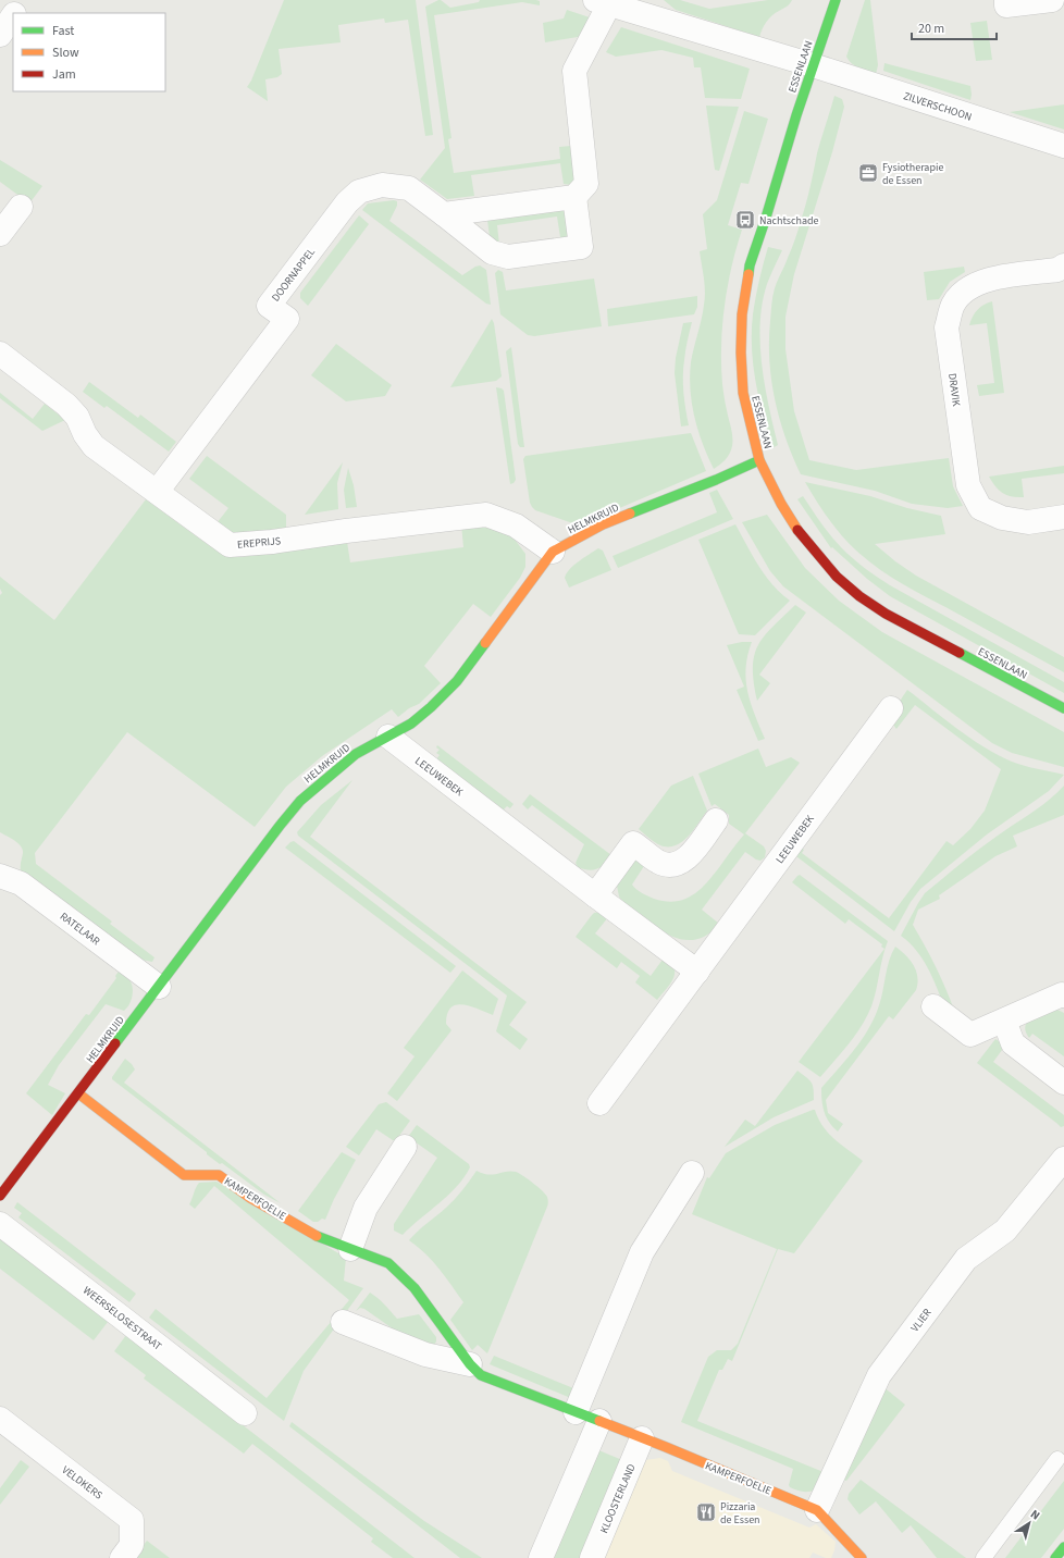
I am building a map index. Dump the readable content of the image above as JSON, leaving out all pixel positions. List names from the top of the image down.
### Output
{
  "streets": {
    "street": [
      "ESSENLAAN",
      "ZILVERSCHOON",
      "DOORNAPPEL",
      "DRAVIK",
      "HELMKRUID",
      "EREPRIJS",
      "LEEUWEBEK",
      "RATELAAR",
      "KAMPERFOELIE",
      "WEERSELOSESTRAAT",
      "VLIER",
      "VELDKERS",
      "KLOOSTERLAND"
    ]
  },
  "crossings": [
    ["ESSENLAAN", "ZILVERSCHOON"],
    ["ESSENLAAN", "HELMKRUID"],
    ["DOORNAPPEL", "EREPRIJS"],
    ["HELMKRUID", "EREPRIJS"],
    ["HELMKRUID", "LEEUWEBEK"],
    ["HELMKRUID", "RATELAAR"],
    ["HELMKRUID", "KAMPERFOELIE"],
    ["KAMPERFOELIE", "VLIER"],
    ["KAMPERFOELIE", "KLOOSTERLAND"]
  ],
  "places": {
    "office": ["Fysiotherapie de Essen"],
    "bus stop": ["Nachtschade"],
    "restaurant": ["Pizzaria de Essen"]
  },
  "legend": ["Fast", "Slow", "Jam"],
  "scale_bar": "20 m",
  "north": "top right"
}
